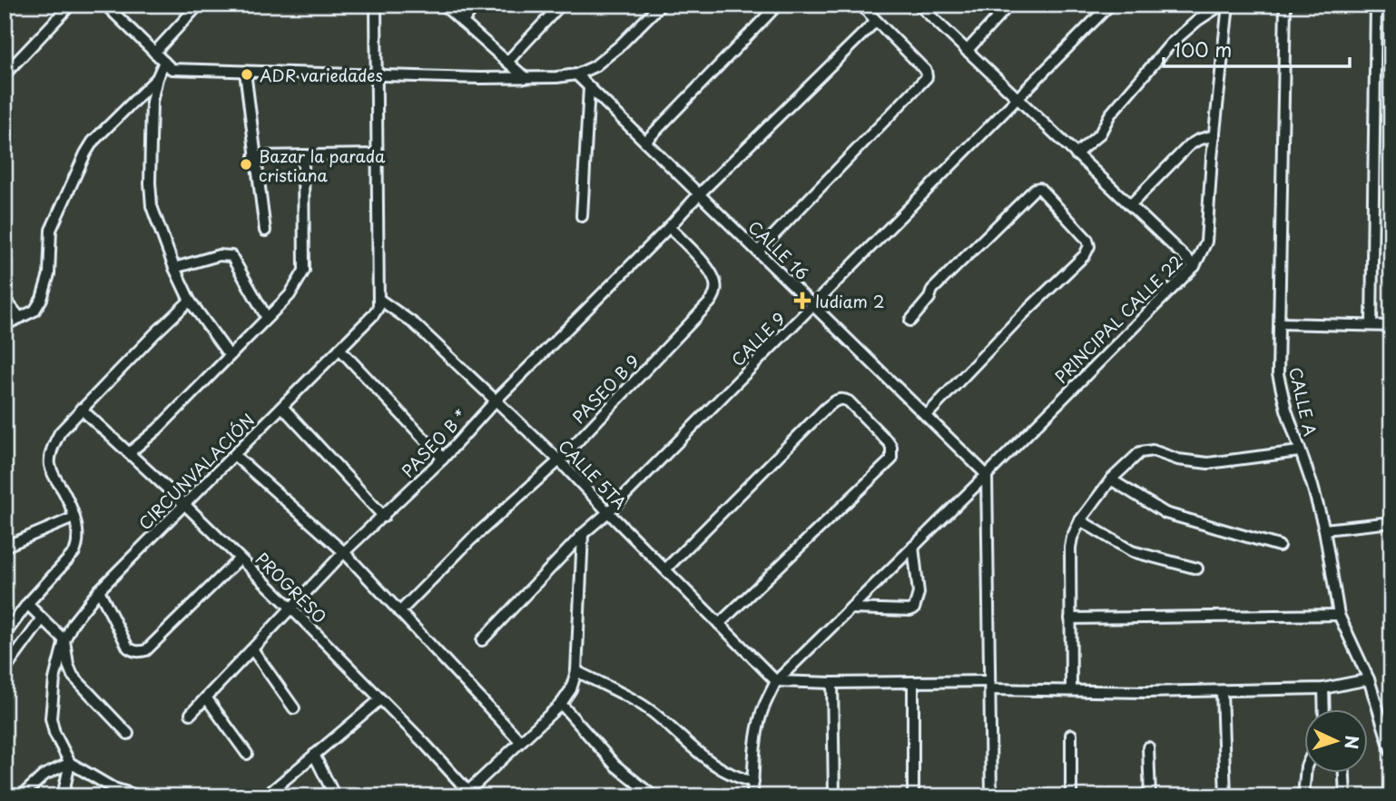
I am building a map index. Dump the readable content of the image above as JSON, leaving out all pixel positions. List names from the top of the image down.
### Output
{
  "streets": {
    "street": [
      "CALLE 16",
      "PRINCIPAL CALLE 22",
      "CALLE 9",
      "PASEO B 9",
      "CALLE A",
      "PASEO B *",
      "CIRCUNVALACIÓN",
      "CALLE 5TA",
      "PROGRESO"
    ]
  },
  "crossings": [
    ["CALLE 16", "PRINCIPAL CALLE 22"],
    ["CALLE 16", "CALLE 9"],
    ["CALLE 16", "PASEO B *"],
    ["PRINCIPAL CALLE 22", "CALLE 5TA"],
    ["CALLE 9", "CALLE 5TA"],
    ["PASEO B 9", "PASEO B *"],
    ["PASEO B 9", "CALLE 5TA"],
    ["PASEO B *", "CALLE 5TA"],
    ["PASEO B *", "PROGRESO"],
    ["CIRCUNVALACIÓN", "CALLE 5TA"],
    ["CIRCUNVALACIÓN", "PROGRESO"]
  ],
  "places": {
    "other": ["ADR variedades", "Bazar la parada cristiana"],
    "health": ["ludiam 2"]
  },
  "scale_bar": "100 m",
  "north": "right"
}
